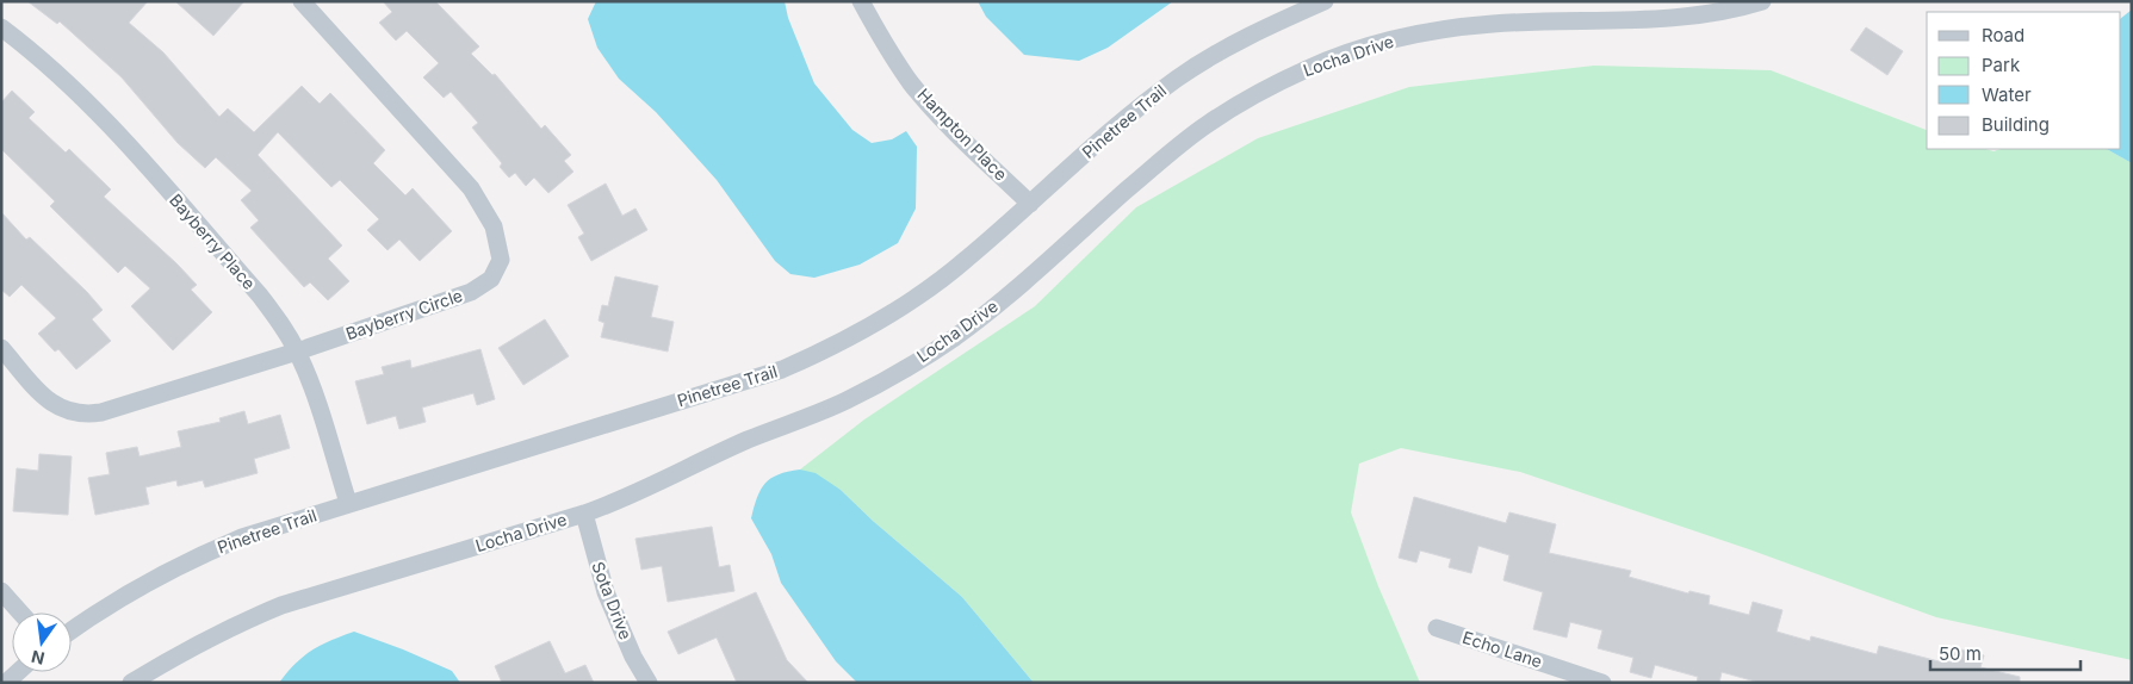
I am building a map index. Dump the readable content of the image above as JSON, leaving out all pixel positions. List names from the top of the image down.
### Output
{
  "streets": {
    "street": [
      "Locha Drive",
      "Pinetree Trail",
      "Hampton Place",
      "Bayberry Place",
      "Bayberry Circle",
      "Sota Drive",
      "Echo Lane"
    ]
  },
  "crossings": [
    ["Locha Drive", "Sota Drive"],
    ["Pinetree Trail", "Hampton Place"],
    ["Pinetree Trail", "Bayberry Place"],
    ["Bayberry Place", "Bayberry Circle"]
  ],
  "legend": [
    "Road",
    "Park",
    "Water",
    "Building"
  ],
  "scale_bar": "50 m",
  "north": "bottom"
}
